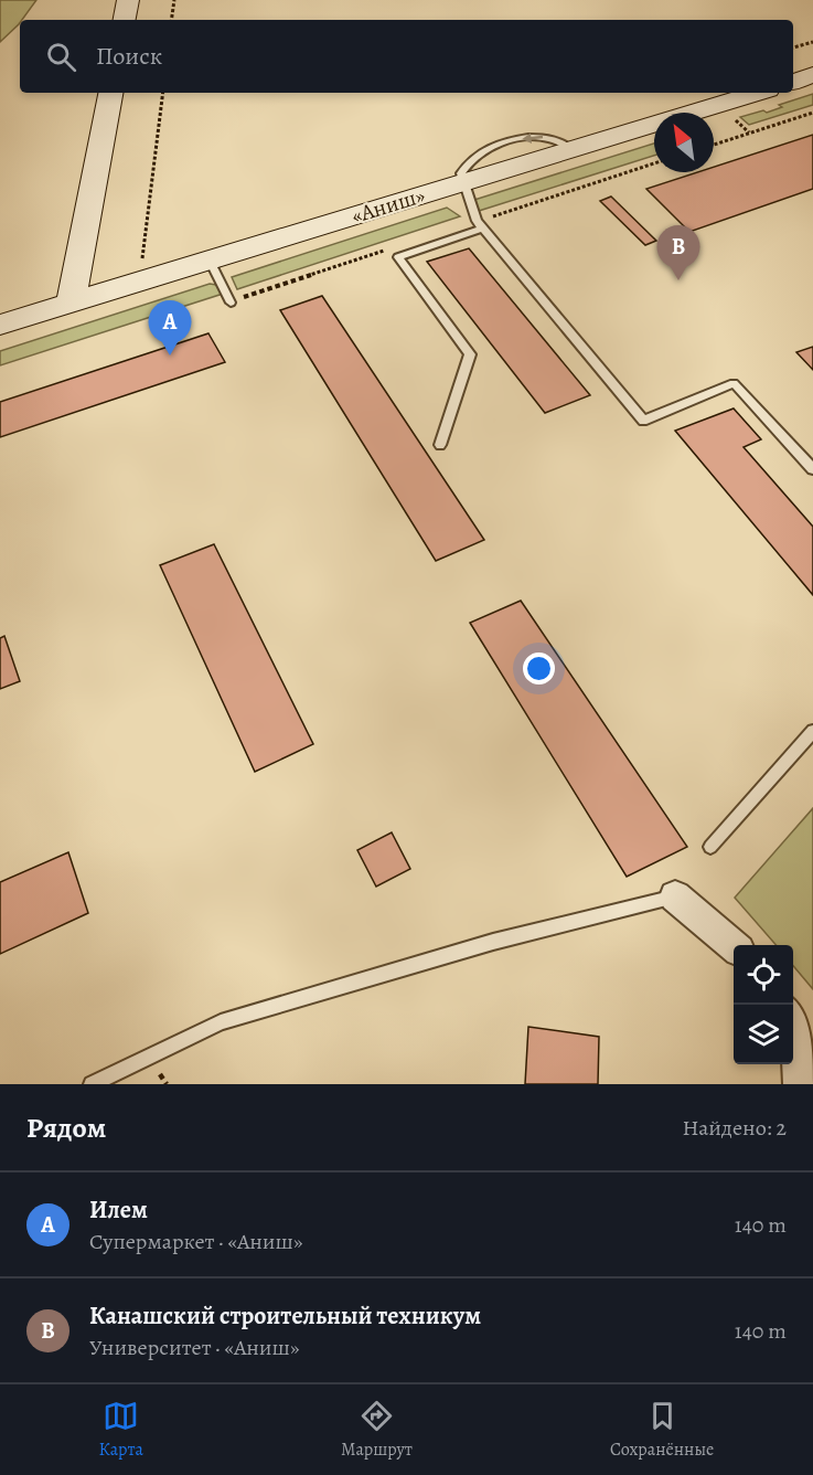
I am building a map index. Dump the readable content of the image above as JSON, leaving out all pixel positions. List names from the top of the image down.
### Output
{
  "streets": {
    "main road": ["«Аниш»"]
  },
  "north": "top left",
  "page": {
    "search": "Поиск",
    "pins": ["B", "A"],
    "heading": ["Рядом", "Найдено: 2"],
    "list": [
      {
        "mark": "A",
        "name": "Илем",
        "note": "Супермаркет · «Аниш»",
        "value": "140 m"
      },
      {
        "mark": "B",
        "name": "Канашский строительный техникум",
        "note": "Университет · «Аниш»",
        "value": "140 m"
      }
    ],
    "nav": ["Карта", "Маршрут", "Сохранённые"]
  }
}
